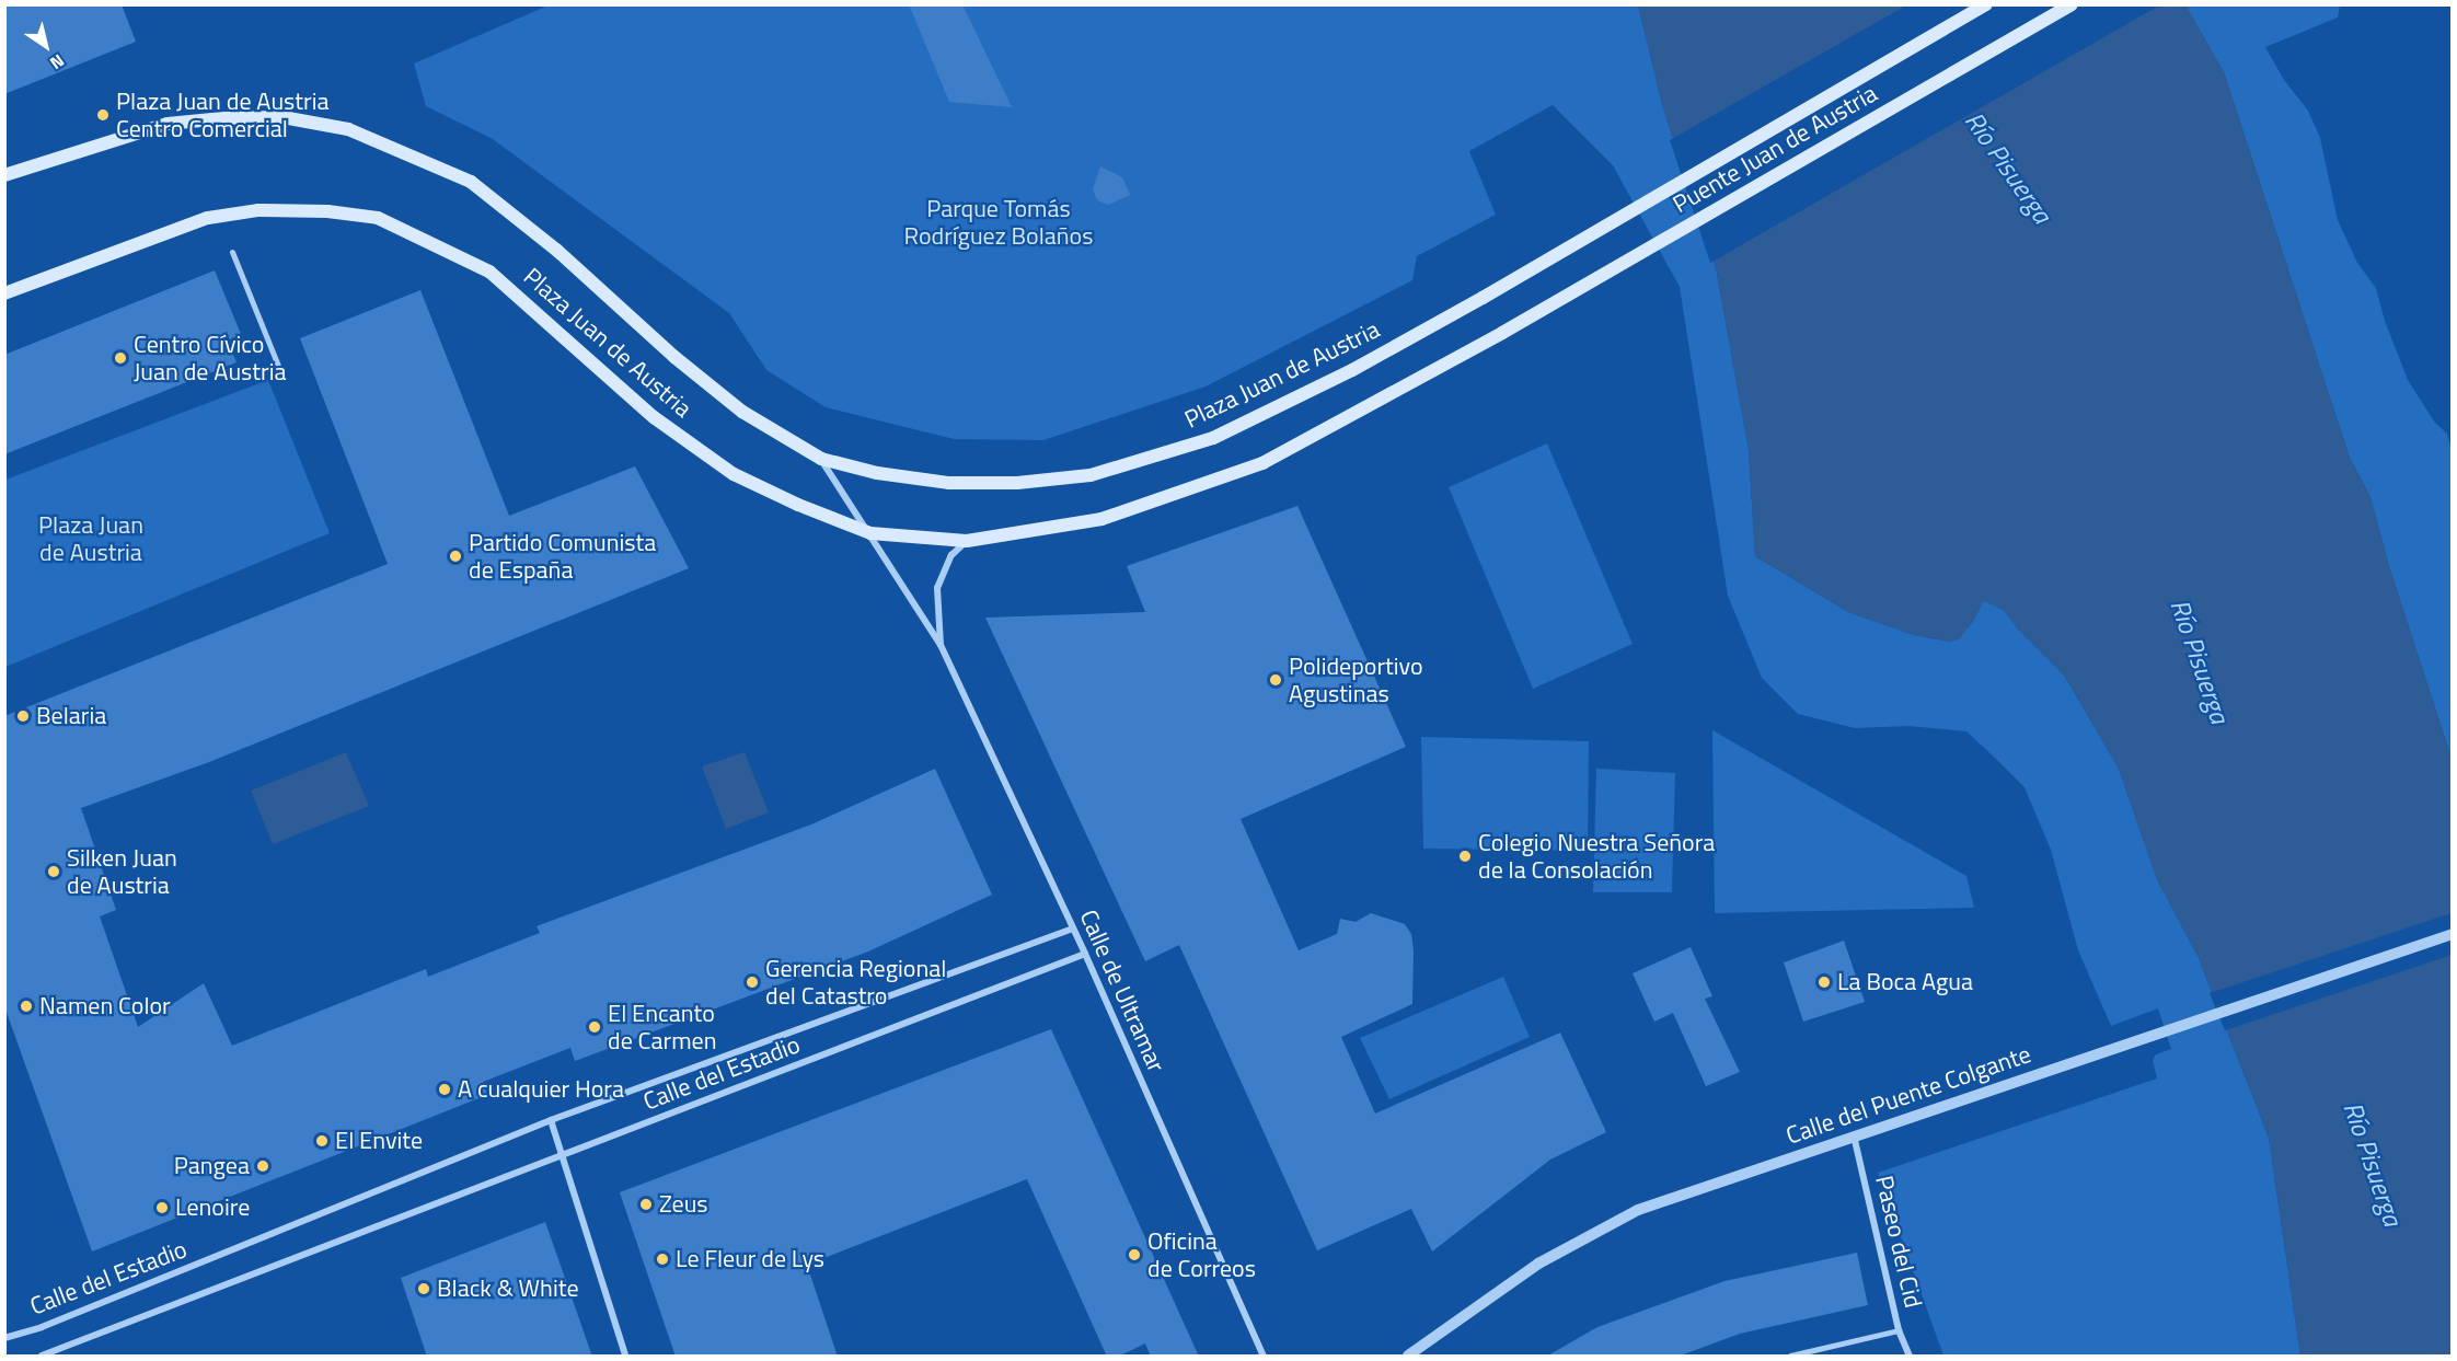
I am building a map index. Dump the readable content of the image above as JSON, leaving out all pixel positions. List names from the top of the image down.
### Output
{
  "streets": {
    "main road": ["Puente Juan de Austria", "Plaza Juan de Austria"],
    "street": [
      "Calle de Ultramar",
      "Calle del Estadio",
      "Calle del Puente Colgante",
      "Paseo del Cid"
    ]
  },
  "crossings": [
    ["Puente Juan de Austria", "Plaza Juan de Austria"],
    ["Plaza Juan de Austria", "Calle de Ultramar"],
    ["Calle de Ultramar", "Calle del Estadio"],
    ["Calle del Puente Colgante", "Paseo del Cid"]
  ],
  "water": ["Río Pisuerga"],
  "parks": ["Parque Tomás Rodríguez Bolaños", "Plaza Juan de Austria"],
  "places": [
    "Plaza Juan de Austria Centro Comercial",
    "Centro Cívico Juan de Austria",
    "Partido Comunista de España",
    "Polideportivo Agustinas",
    "Belaria",
    "Colegio Nuestra Señora de la Consolación",
    "Silken Juan de Austria",
    "Gerencia Regional del Catastro",
    "La Boca Agua",
    "Namen Color",
    "El Encanto de Carmen",
    "A cualquier Hora",
    "El Envite",
    "Pangea",
    "Zeus",
    "Lenoire",
    "Oficina de Correos",
    "Le Fleur de Lys",
    "Black & White"
  ],
  "north": "bottom right"
}
